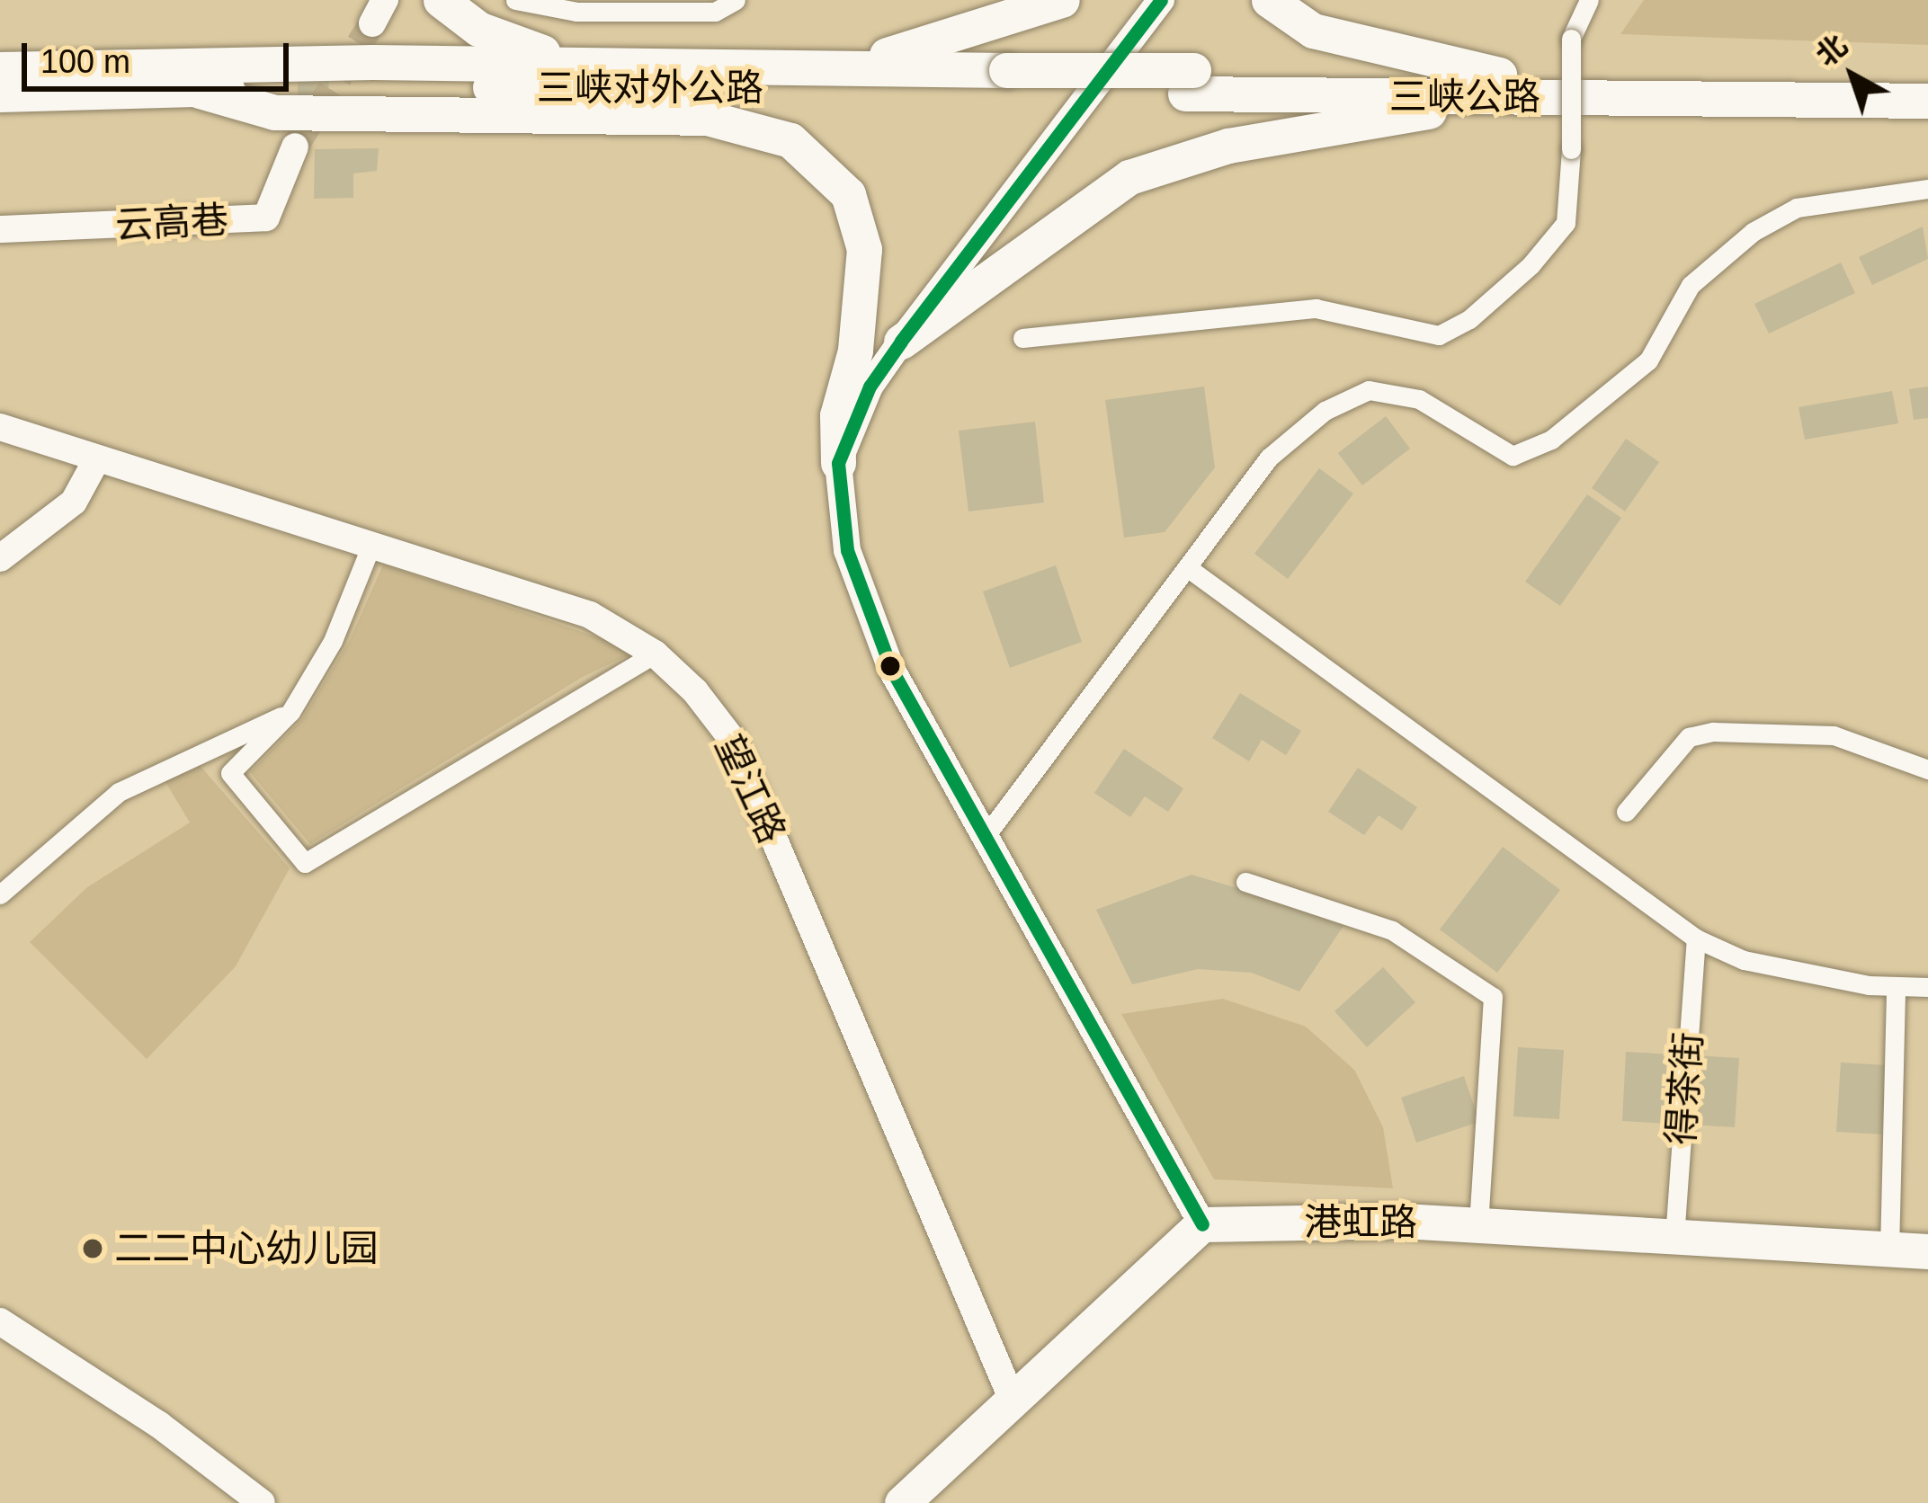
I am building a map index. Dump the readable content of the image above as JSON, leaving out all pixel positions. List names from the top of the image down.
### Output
{
  "streets": {
    "highway": ["三峡对外公路", "三峡公路", "港虹路"],
    "main road": ["云高巷", "望江路"],
    "street": ["得茶街"]
  },
  "crossings": [
    ["三峡对外公路", "三峡公路"],
    ["得茶街", "港虹路"]
  ],
  "places": ["二二中心幼儿园"],
  "scale_bar": "100 m",
  "north": "top left"
}
